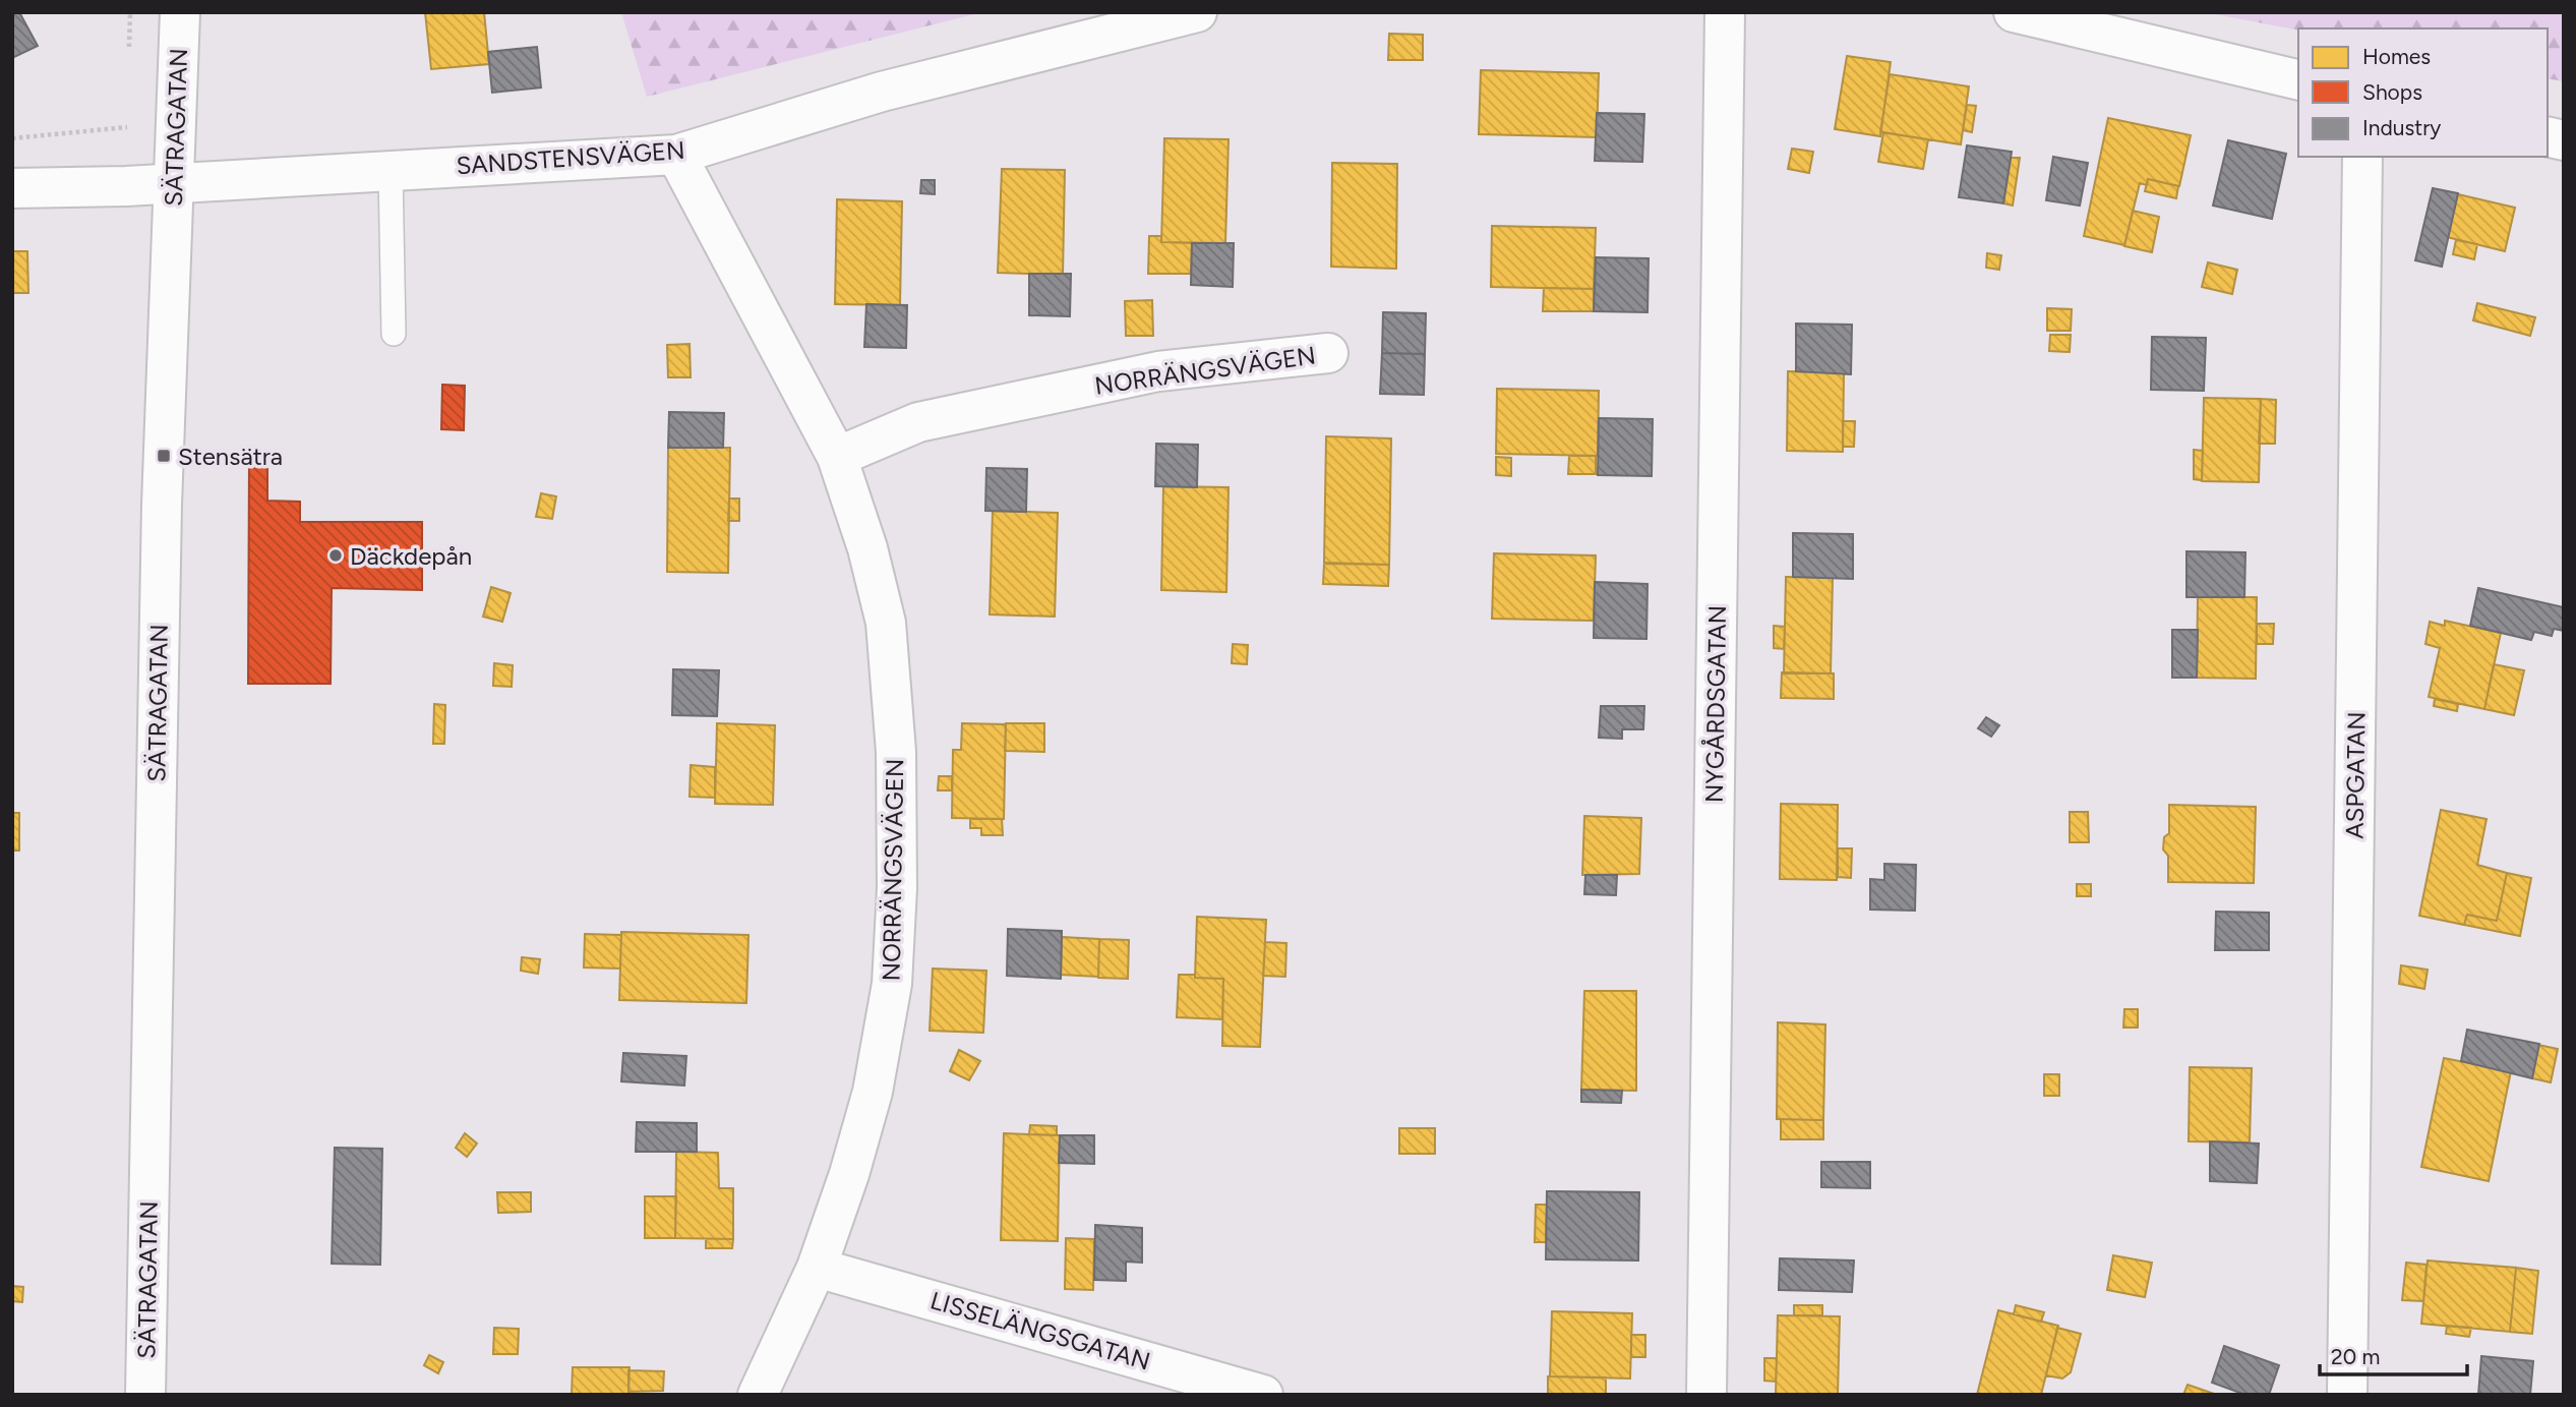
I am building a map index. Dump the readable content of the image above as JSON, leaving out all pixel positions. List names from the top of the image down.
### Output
{
  "streets": {
    "street": [
      "SÄTRAGATAN",
      "SANDSTENSVÄGEN",
      "NORRÄNGSVÄGEN",
      "NYGÅRDSGATAN",
      "ASPGATAN",
      "LISSELÄNGSGATAN"
    ]
  },
  "crossings": [
    ["SÄTRAGATAN", "SANDSTENSVÄGEN"],
    ["SANDSTENSVÄGEN", "NORRÄNGSVÄGEN"],
    ["NORRÄNGSVÄGEN", "LISSELÄNGSGATAN"]
  ],
  "places": {
    "transit": ["Stensätra"],
    "other": ["Däckdepån"]
  },
  "legend": ["Homes", "Shops", "Industry"],
  "scale_bar": "20 m"
}
